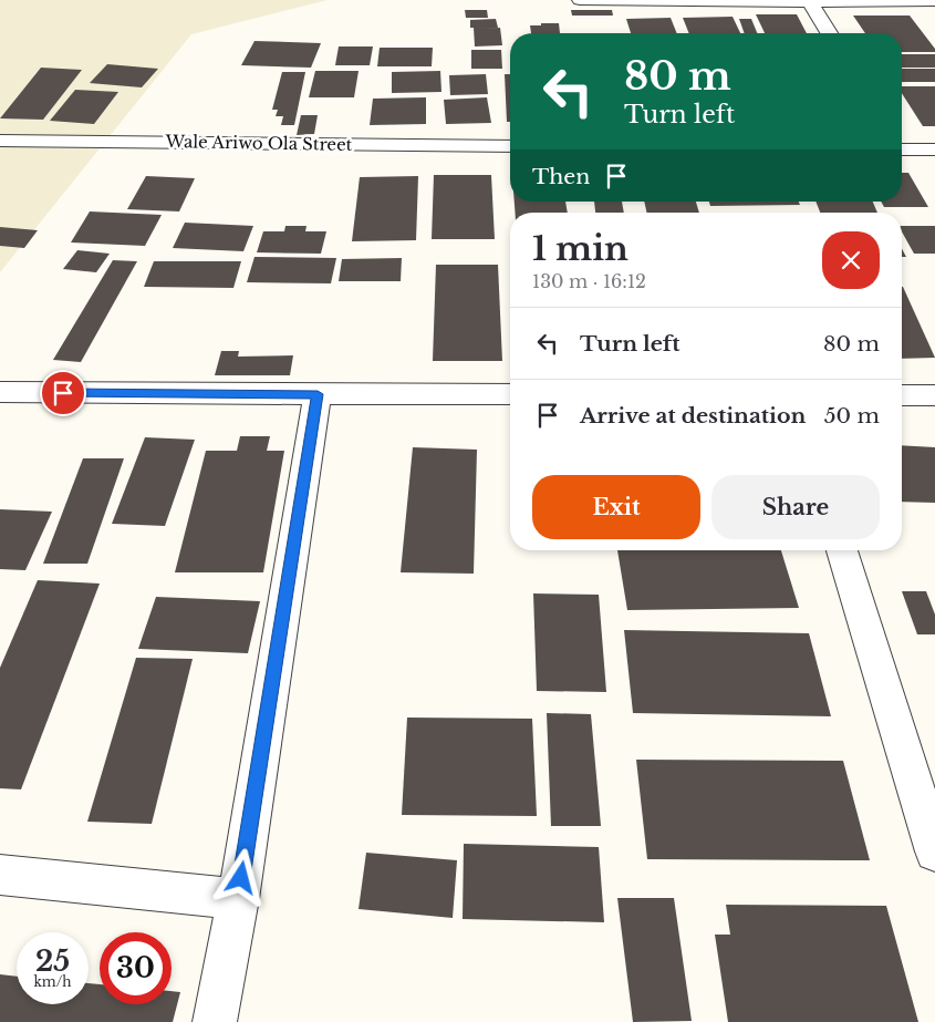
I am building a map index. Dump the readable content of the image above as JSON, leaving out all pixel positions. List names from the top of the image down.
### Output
{
  "streets": {
    "street": ["Wale Ariwo Ola Street"]
  },
  "page": {
    "turn": ["80 m", "Turn left"],
    "then": "Then",
    "heading": ["1 min", "130 m · 16:12"],
    "list": [
      {
        "name": "Turn left",
        "value": "80 m"
      },
      {
        "name": "Arrive at destination",
        "value": "50 m"
      }
    ],
    "buttons": ["Exit", "Share"],
    "speed": "25 km/h",
    "limit": "30"
  }
}
